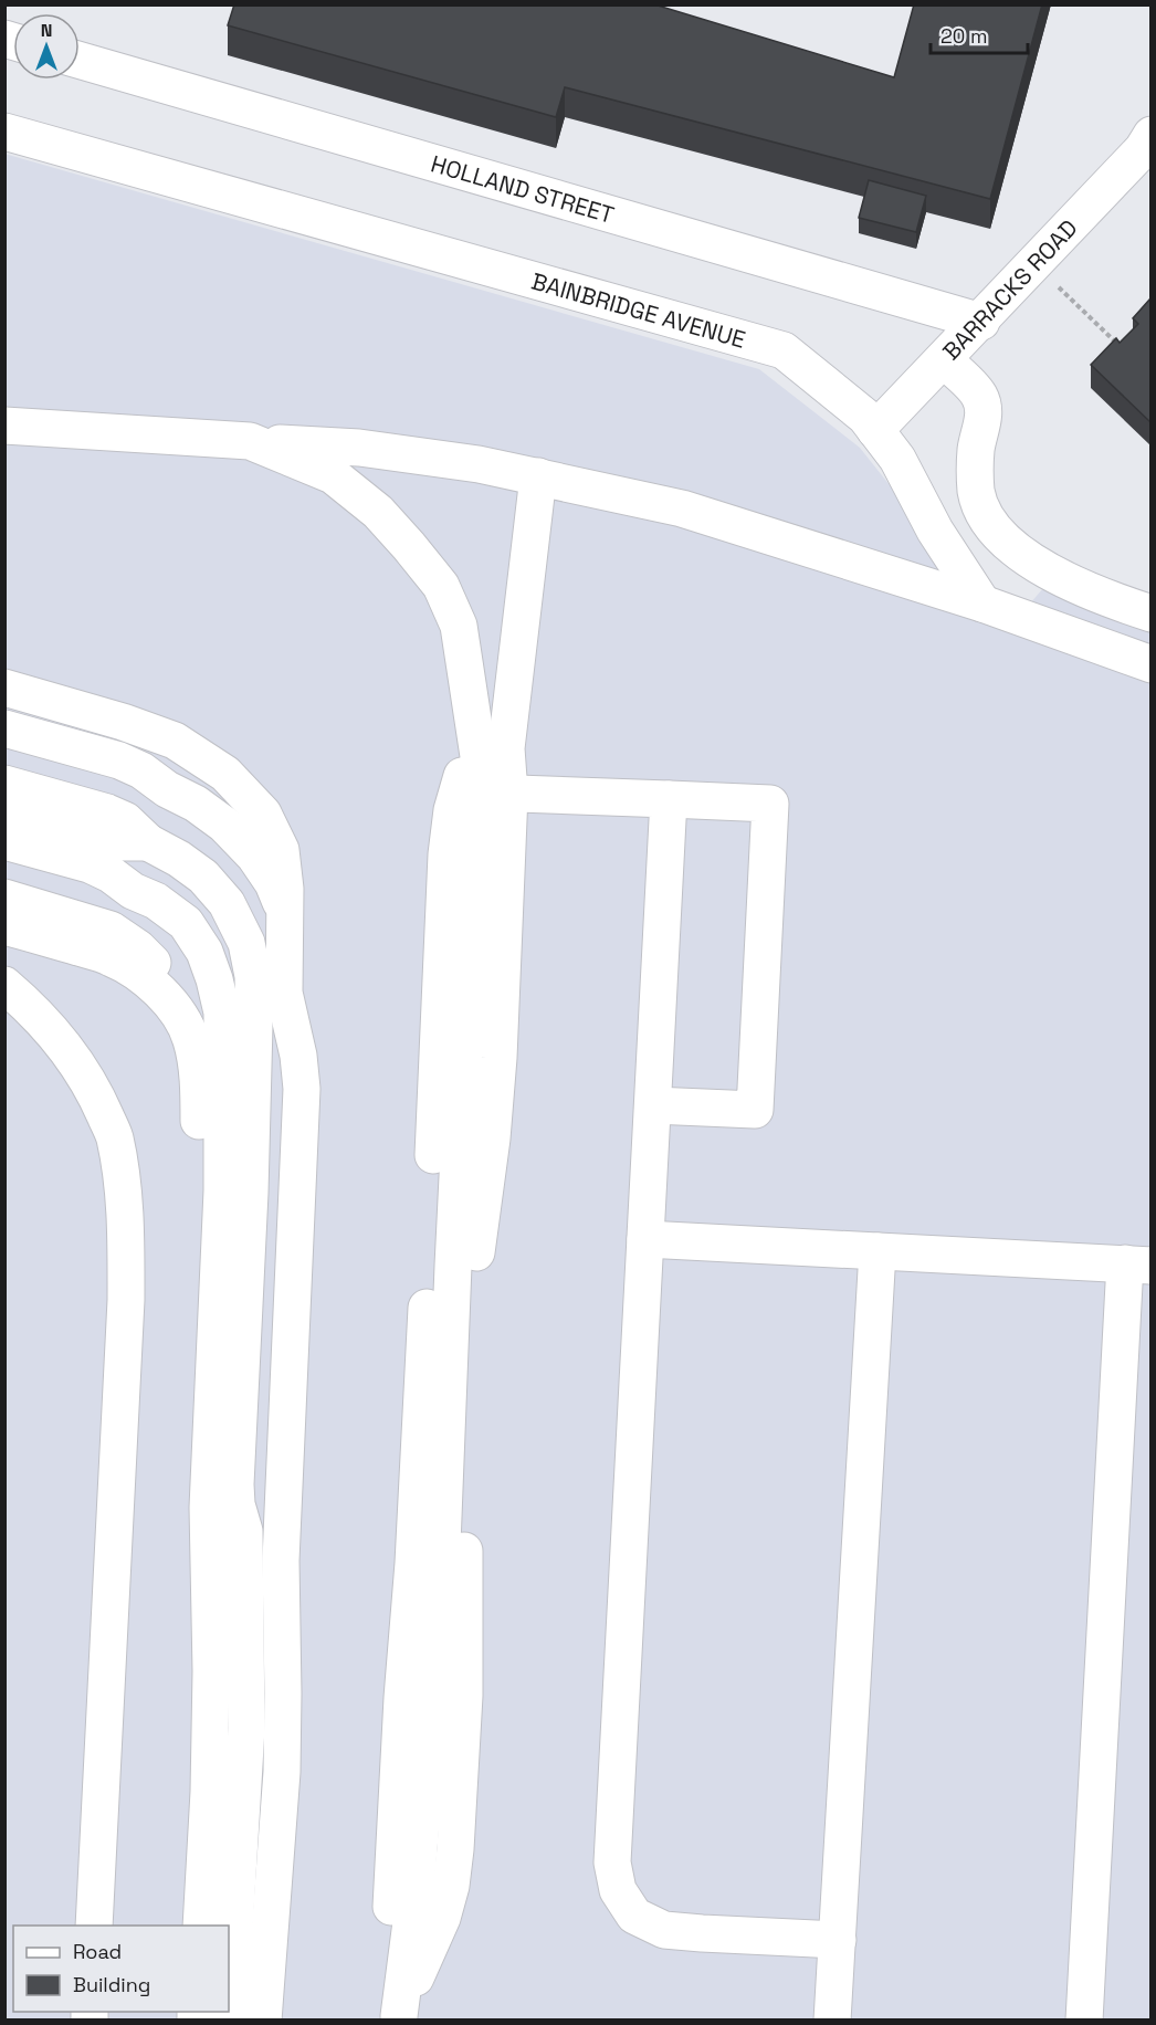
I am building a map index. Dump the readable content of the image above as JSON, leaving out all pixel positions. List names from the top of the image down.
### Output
{
  "streets": {
    "street": ["HOLLAND STREET", "BARRACKS ROAD", "BAINBRIDGE AVENUE"]
  },
  "crossings": [
    ["HOLLAND STREET", "BARRACKS ROAD"],
    ["BARRACKS ROAD", "BAINBRIDGE AVENUE"]
  ],
  "legend": ["Road", "Building"],
  "scale_bar": "20 m",
  "north": "top"
}
